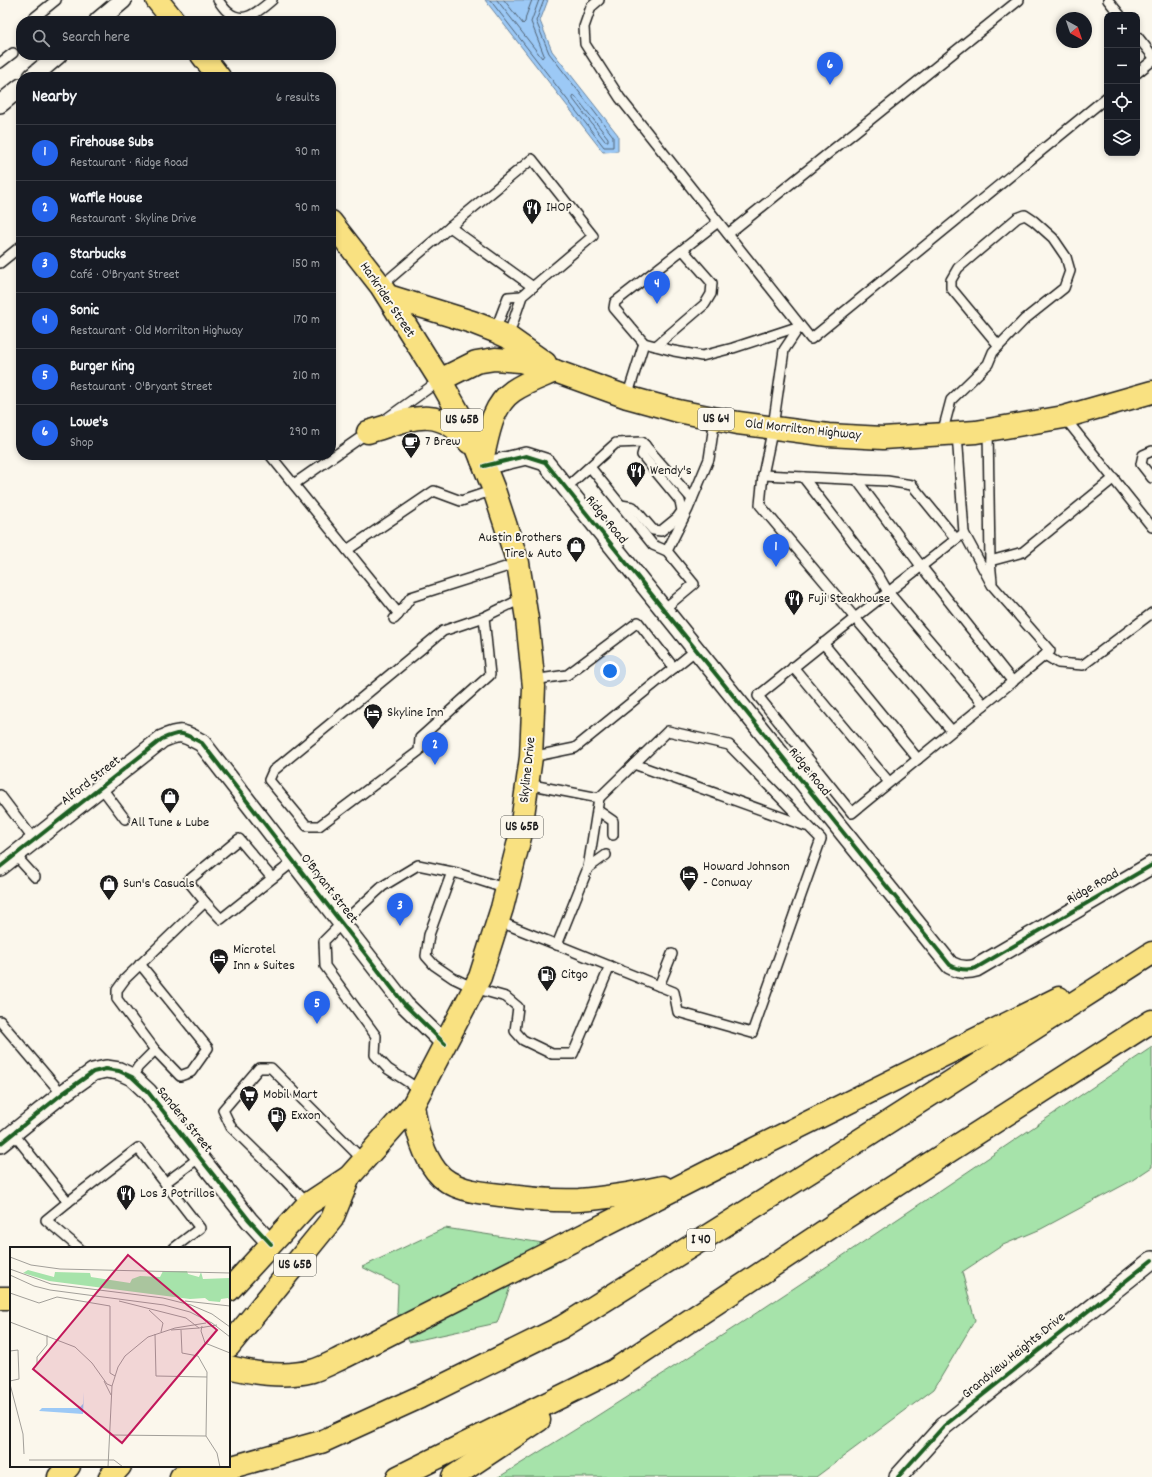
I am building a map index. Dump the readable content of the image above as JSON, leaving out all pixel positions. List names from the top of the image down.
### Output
{
  "streets": {
    "main road": [
      "Harkrider Street",
      "US 64",
      "US 65B",
      "Old Morrilton Highway",
      "Skyline Drive",
      "I 40"
    ],
    "street": [
      "Ridge Road",
      "Alford Street",
      "O'Bryant Street",
      "Sanders Street",
      "Grandview Heights Drive"
    ]
  },
  "crossings": [
    ["Harkrider Street", "US 64"],
    ["Harkrider Street", "Old Morrilton Highway"],
    ["Harkrider Street", "Skyline Drive"],
    ["US 64", "Old Morrilton Highway"],
    ["US 65B", "Skyline Drive"],
    ["US 65B", "Sanders Street"],
    ["Old Morrilton Highway", "Skyline Drive"],
    ["Ridge Road", "Skyline Drive"],
    ["Skyline Drive", "O'Bryant Street"],
    ["Alford Street", "O'Bryant Street"]
  ],
  "places": {
    "restaurant": [
      "IHOP",
      "Wendy's",
      "Fuji Steakhouse",
      "Los 3 Potrillos"
    ],
    "cafe": ["7 Brew"],
    "shop": ["Austin Brothers Tire & Auto", "All Tune & Lube", "Sun's Casuals"],
    "hotel": ["Skyline Inn", "Howard Johnson - Conway", "Microtel Inn & Suites"],
    "fuel station": ["Citgo", "Exxon"],
    "supermarket": ["Mobil Mart"]
  },
  "north": "bottom right",
  "page": {
    "map_buttons": ["+", "−"],
    "search": "Search here",
    "pins": [
      "6",
      "4",
      "1",
      "2",
      "3",
      "5"
    ],
    "heading": ["Nearby", "6 results"],
    "list": [
      {
        "mark": "1",
        "name": "Firehouse Subs",
        "note": "Restaurant · Ridge Road",
        "value": "90 m"
      },
      {
        "mark": "2",
        "name": "Waffle House",
        "note": "Restaurant · Skyline Drive",
        "value": "90 m"
      },
      {
        "mark": "3",
        "name": "Starbucks",
        "note": "Café · O'Bryant Street",
        "value": "150 m"
      },
      {
        "mark": "4",
        "name": "Sonic",
        "note": "Restaurant · Old Morrilton Highway",
        "value": "170 m"
      },
      {
        "mark": "5",
        "name": "Burger King",
        "note": "Restaurant · O'Bryant Street",
        "value": "210 m"
      },
      {
        "mark": "6",
        "name": "Lowe's",
        "note": "Shop",
        "value": "290 m"
      }
    ]
  }
}
